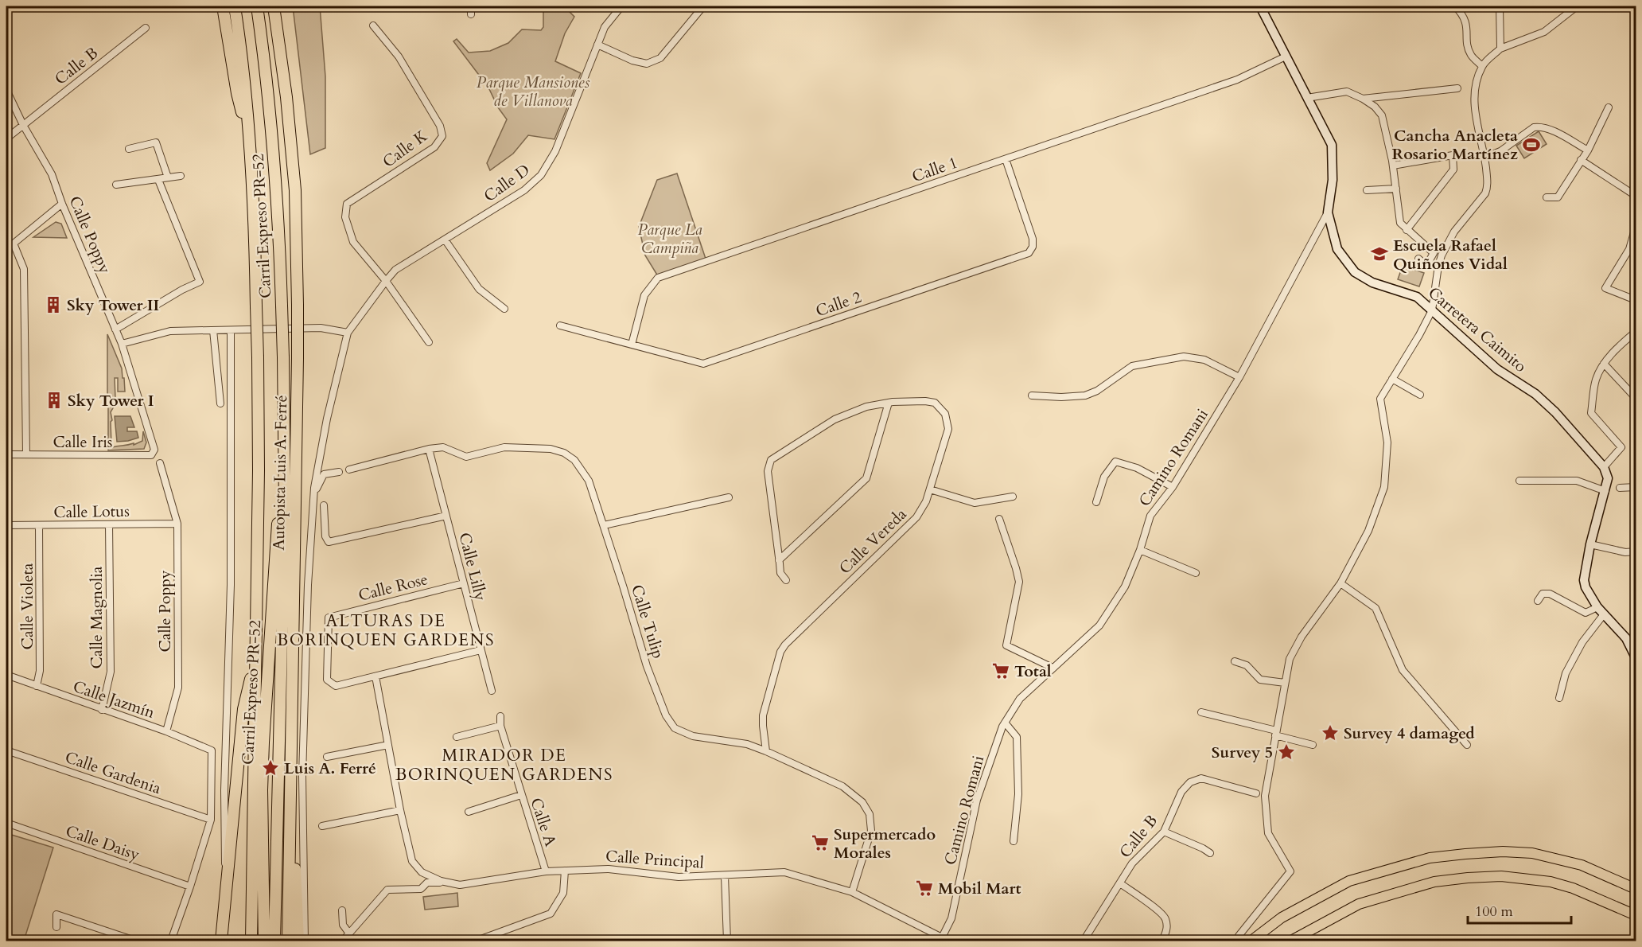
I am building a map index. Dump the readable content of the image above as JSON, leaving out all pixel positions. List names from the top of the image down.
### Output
{
  "streets": {
    "highway": ["Carril Expreso PR-52", "Autopista Luis A. Ferré"],
    "street": [
      "Calle B",
      "Calle K",
      "Calle 1",
      "Calle D",
      "Calle Poppy",
      "Calle 2",
      "Carretera Caimito",
      "Calle Iris",
      "Camino Romani",
      "Calle Lotus",
      "Calle Vereda",
      "Calle Lilly",
      "Calle Rose",
      "Calle Violeta",
      "Calle Magnolia",
      "Calle Tulip",
      "Calle Jazmín",
      "Calle Gardenia",
      "Calle A",
      "Calle Daisy",
      "Calle Principal"
    ]
  },
  "crossings": [
    ["Calle B", "Calle Poppy"],
    ["Calle K", "Calle D"],
    ["Calle 1", "Calle 2"],
    ["Calle 1", "Carretera Caimito"],
    ["Calle Poppy", "Calle Iris"],
    ["Calle Poppy", "Calle Lotus"],
    ["Calle Poppy", "Calle Jazmín"],
    ["Carretera Caimito", "Camino Romani"],
    ["Camino Romani", "Calle Principal"],
    ["Calle Lotus", "Calle Violeta"],
    ["Calle Lotus", "Calle Magnolia"],
    ["Calle Vereda", "Calle Tulip"],
    ["Calle Lilly", "Calle Rose"],
    ["Calle Lilly", "Calle Tulip"],
    ["Calle Violeta", "Calle Jazmín"],
    ["Calle Magnolia", "Calle Jazmín"],
    ["Calle Tulip", "Calle Principal"],
    ["Calle Jazmín", "Calle Gardenia"],
    ["Calle A", "Calle Principal"]
  ],
  "districts": ["ALTURAS DE BORINQUEN GARDENS", "MIRADOR DE BORINQUEN GARDENS"],
  "parks": ["Parque Mansiones de Villanova", "Parque La Campiña"],
  "places": {
    "sports": ["Cancha Anacleta Rosario Martínez"],
    "school or university": ["Escuela Rafael Quiñones Vidal"],
    "building": ["Sky Tower II", "Sky Tower I"],
    "supermarket": ["Total", "Supermercado Morales", "Mobil Mart"],
    "place": ["Survey 4 damaged", "Survey 5", "Luis A. Ferré"]
  },
  "scale_bar": "100 m"
}
